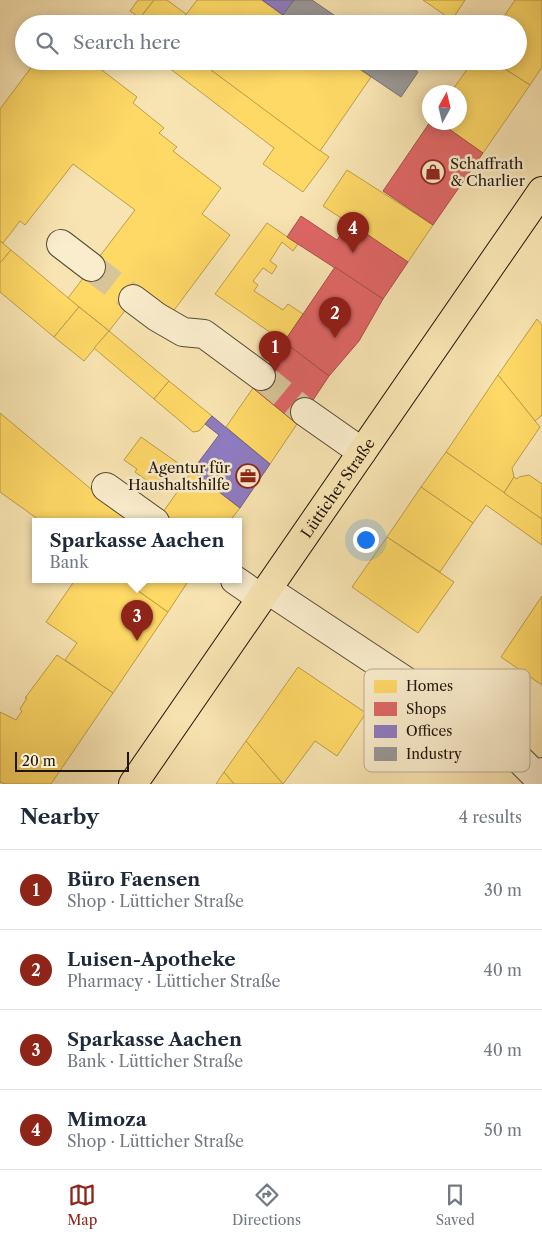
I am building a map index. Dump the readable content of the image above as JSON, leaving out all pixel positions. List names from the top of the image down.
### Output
{
  "streets": {
    "main road": ["Lütticher Straße"]
  },
  "places": {
    "shop": ["Schaffrath & Charlier"],
    "office": ["Agentur für Haushaltshilfe"]
  },
  "legend": [
    "Homes",
    "Shops",
    "Offices",
    "Industry"
  ],
  "scale_bar": "20 m",
  "north": "top",
  "page": {
    "search": "Search here",
    "pins": [
      "4",
      "2",
      "1",
      "3"
    ],
    "popup": ["Sparkasse Aachen", "Bank"],
    "scale": "20 m",
    "heading": ["Nearby", "4 results"],
    "list": [
      {
        "mark": "1",
        "name": "Büro Faensen",
        "note": "Shop · Lütticher Straße",
        "value": "30 m"
      },
      {
        "mark": "2",
        "name": "Luisen-Apotheke",
        "note": "Pharmacy · Lütticher Straße",
        "value": "40 m"
      },
      {
        "mark": "3",
        "name": "Sparkasse Aachen",
        "note": "Bank · Lütticher Straße",
        "value": "40 m"
      },
      {
        "mark": "4",
        "name": "Mimoza",
        "note": "Shop · Lütticher Straße",
        "value": "50 m"
      }
    ],
    "nav": ["Map", "Directions", "Saved"]
  }
}
